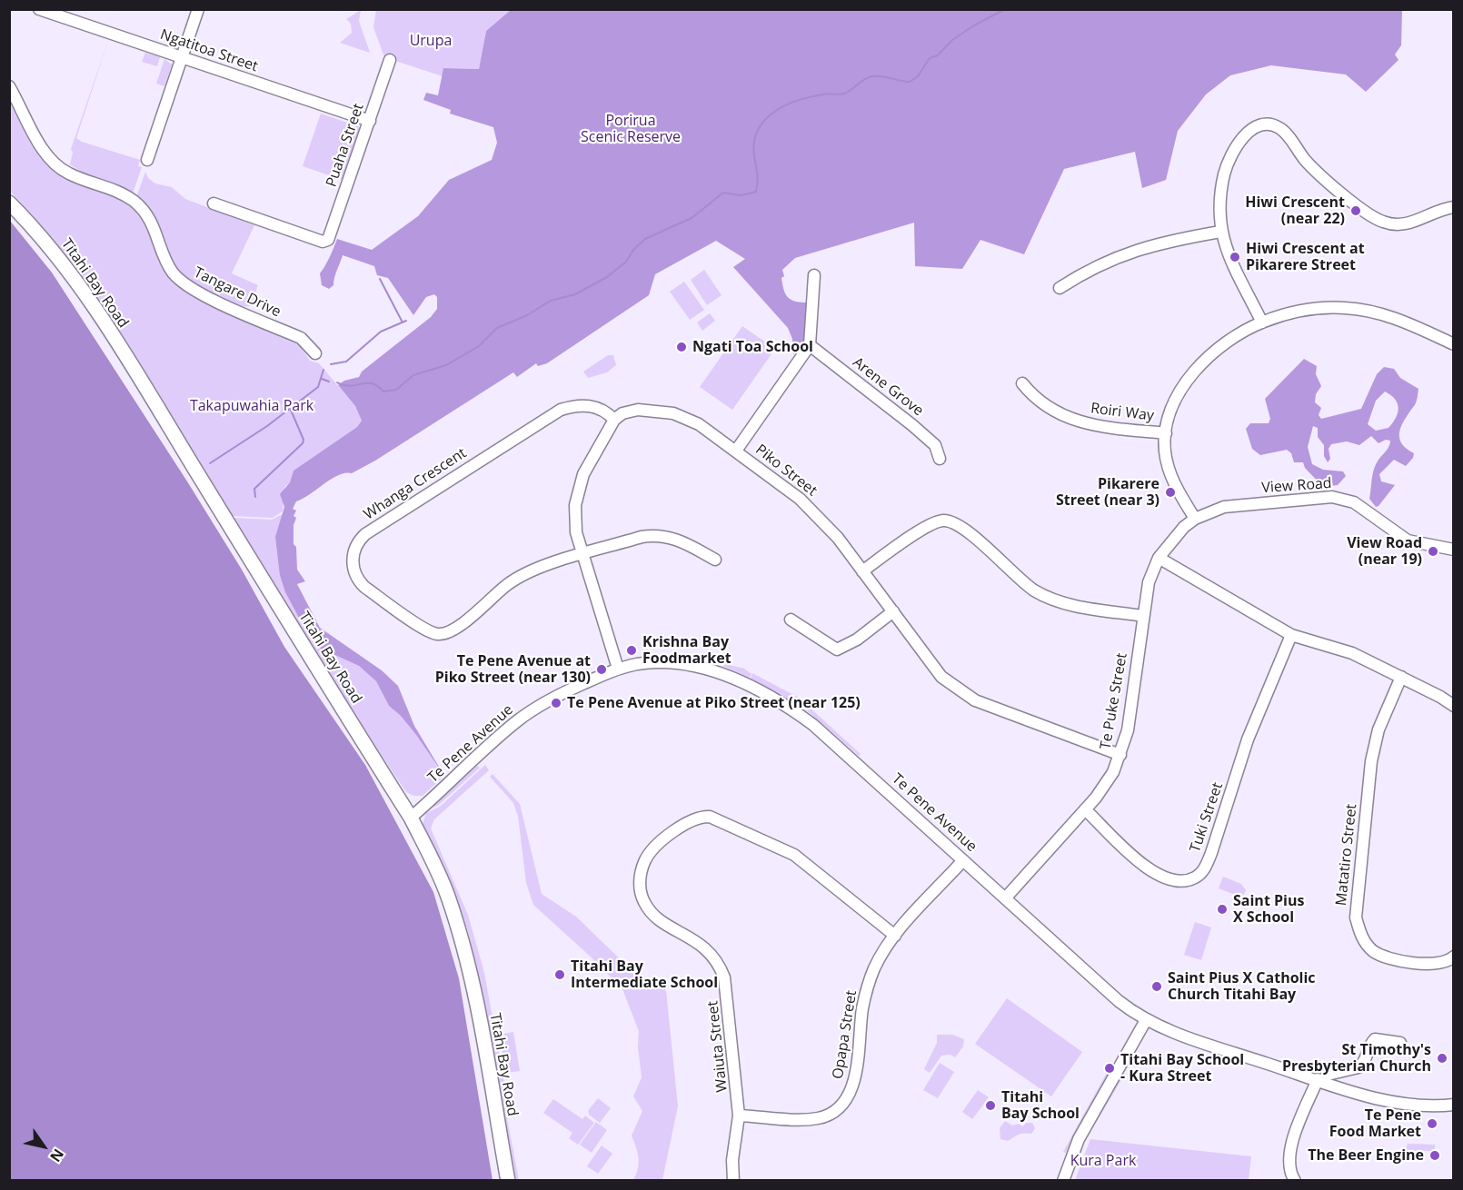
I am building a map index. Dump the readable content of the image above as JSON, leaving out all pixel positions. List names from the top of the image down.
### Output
{
  "streets": {
    "main road": ["Titahi Bay Road"],
    "street": [
      "Ngatitoa Street",
      "Puaha Street",
      "Tangare Drive",
      "Arene Grove",
      "Roiri Way",
      "Piko Street",
      "Whanga Crescent",
      "View Road",
      "Te Puke Street",
      "Te Pene Avenue",
      "Tuki Street",
      "Matatiro Street",
      "Opapa Street",
      "Waiuta Street"
    ]
  },
  "crossings": [
    ["Ngatitoa Street", "Puaha Street"],
    ["Titahi Bay Road", "Te Pene Avenue"],
    ["Piko Street", "Whanga Crescent"],
    ["Piko Street", "Te Puke Street"],
    ["View Road", "Te Puke Street"],
    ["Te Puke Street", "Te Pene Avenue"],
    ["Te Puke Street", "Tuki Street"],
    ["Te Pene Avenue", "Opapa Street"],
    ["Opapa Street", "Waiuta Street"]
  ],
  "parks": [
    "Urupa",
    "Porirua Scenic Reserve",
    "Takapuwahia Park",
    "Kura Park"
  ],
  "places": [
    "Hiwi Crescent (near 22)",
    "Hiwi Crescent at Pikarere Street",
    "Ngati Toa School",
    "Pikarere Street (near 3)",
    "View Road (near 19)",
    "Krishna Bay Foodmarket",
    "Te Pene Avenue at Piko Street (near 130)",
    "Te Pene Avenue at Piko Street (near 125)",
    "Saint Pius X School",
    "Titahi Bay Intermediate School",
    "Saint Pius X Catholic Church Titahi Bay",
    "St Timothy's Presbyterian Church",
    "Titahi Bay School - Kura Street",
    "Titahi Bay School",
    "Te Pene Food Market",
    "The Beer Engine"
  ],
  "north": "bottom right"
}
